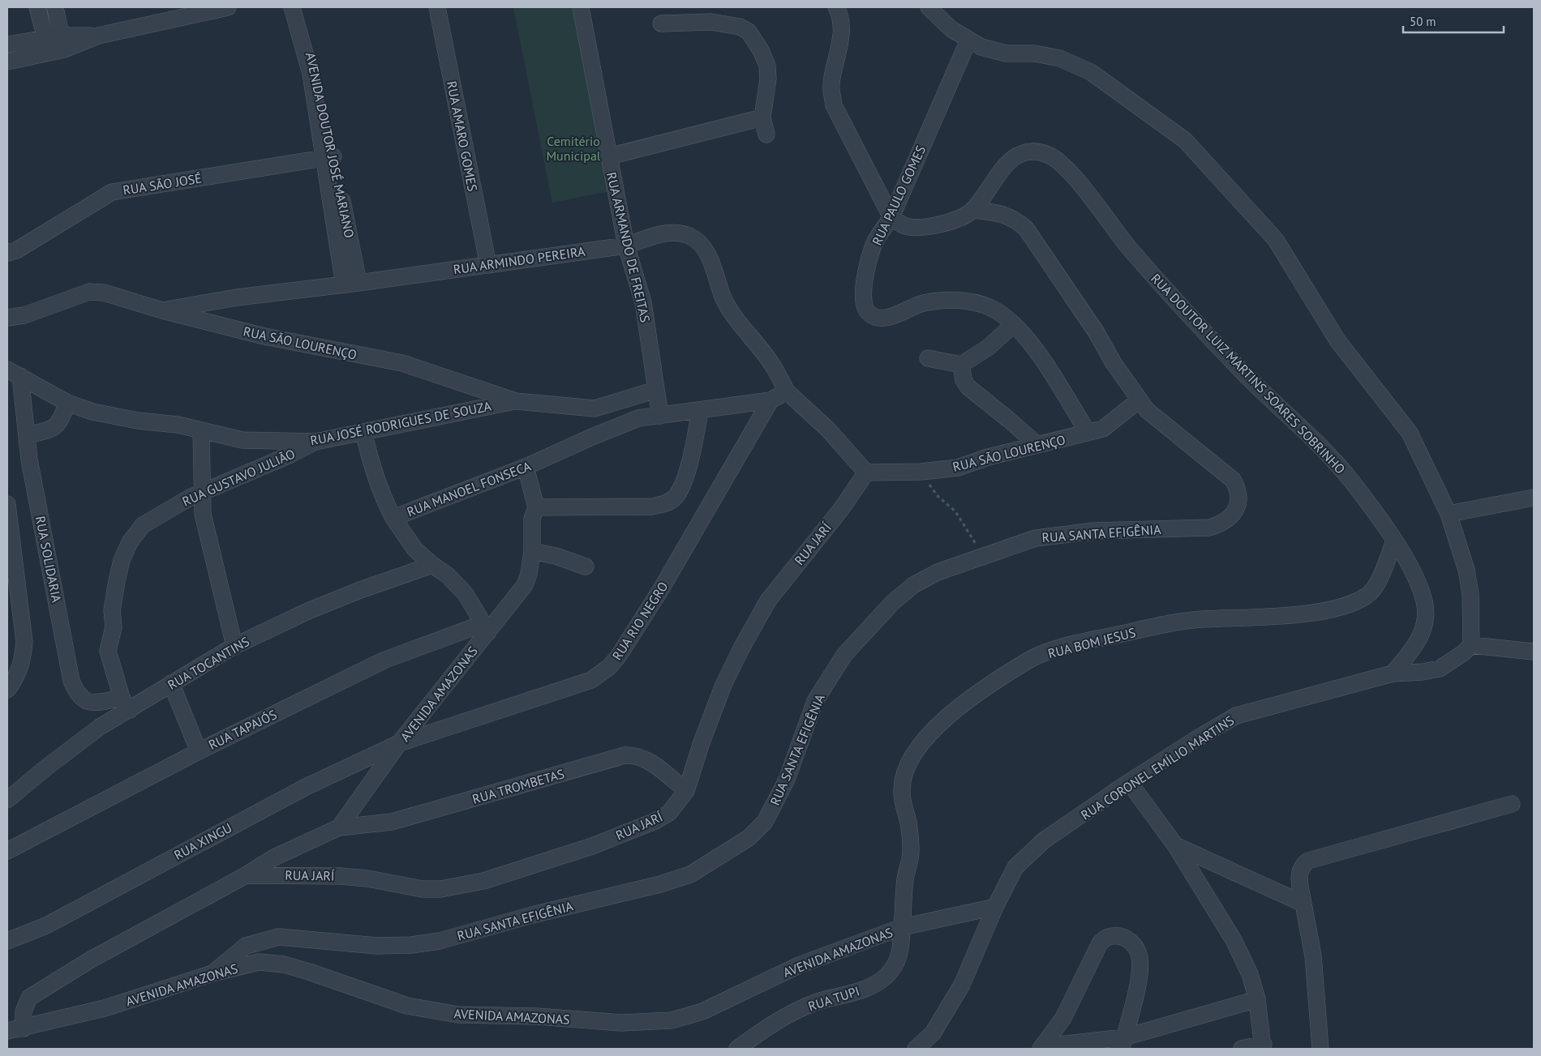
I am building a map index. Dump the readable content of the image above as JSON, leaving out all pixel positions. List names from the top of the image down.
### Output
{
  "streets": {
    "street": [
      "RUA AMARO GOMES",
      "AVENIDA DOUTOR JOSÉ MARIANO",
      "RUA SÃO JOSÉ",
      "RUA PAULO GOMES",
      "RUA ARMANDO DE FREITAS",
      "RUA ARMINDO PEREIRA",
      "RUA SÃO LOURENÇO",
      "RUA DOUTOR LUIZ MARTINS SOARES SOBRINHO",
      "RUA JOSÉ RODRIGUES DE SOUZA",
      "RUA GUSTAVO JULIÃO",
      "RUA MANOEL FONSECA",
      "RUA SANTA EFIGÊNIA",
      "RUA JARÍ",
      "RUA SOLIDARIA",
      "RUA RIO NEGRO",
      "RUA BOM JESUS",
      "RUA TOCANTINS",
      "AVENIDA AMAZONAS",
      "RUA TAPAJÓS",
      "RUA CORONEL EMÍLIO MARTINS",
      "RUA TROMBETAS",
      "RUA XINGU",
      "RUA TUPI"
    ]
  },
  "crossings": [
    ["RUA AMARO GOMES", "RUA ARMINDO PEREIRA"],
    ["AVENIDA DOUTOR JOSÉ MARIANO", "RUA SÃO JOSÉ"],
    ["RUA PAULO GOMES", "RUA SÃO LOURENÇO"],
    ["RUA ARMANDO DE FREITAS", "RUA ARMINDO PEREIRA"],
    ["RUA ARMANDO DE FREITAS", "RUA MANOEL FONSECA"],
    ["RUA ARMINDO PEREIRA", "RUA SÃO LOURENÇO"],
    ["RUA SÃO LOURENÇO", "RUA JOSÉ RODRIGUES DE SOUZA"],
    ["RUA SÃO LOURENÇO", "RUA SANTA EFIGÊNIA"],
    ["RUA SÃO LOURENÇO", "RUA JARÍ"],
    ["RUA DOUTOR LUIZ MARTINS SOARES SOBRINHO", "RUA SANTA EFIGÊNIA"],
    ["RUA DOUTOR LUIZ MARTINS SOARES SOBRINHO", "RUA BOM JESUS"],
    ["RUA DOUTOR LUIZ MARTINS SOARES SOBRINHO", "RUA CORONEL EMÍLIO MARTINS"],
    ["RUA JOSÉ RODRIGUES DE SOUZA", "RUA GUSTAVO JULIÃO"],
    ["RUA JOSÉ RODRIGUES DE SOUZA", "RUA SOLIDARIA"],
    ["RUA GUSTAVO JULIÃO", "RUA SOLIDARIA"],
    ["RUA GUSTAVO JULIÃO", "RUA TOCANTINS"],
    ["RUA MANOEL FONSECA", "RUA TOCANTINS"],
    ["RUA MANOEL FONSECA", "AVENIDA AMAZONAS"],
    ["RUA MANOEL FONSECA", "RUA TAPAJÓS"],
    ["RUA SANTA EFIGÊNIA", "AVENIDA AMAZONAS"],
    ["RUA JARÍ", "AVENIDA AMAZONAS"],
    ["RUA JARÍ", "RUA TROMBETAS"],
    ["RUA SOLIDARIA", "RUA TOCANTINS"],
    ["RUA RIO NEGRO", "AVENIDA AMAZONAS"],
    ["RUA RIO NEGRO", "RUA XINGU"],
    ["RUA BOM JESUS", "AVENIDA AMAZONAS"],
    ["RUA BOM JESUS", "RUA TUPI"],
    ["AVENIDA AMAZONAS", "RUA TAPAJÓS"],
    ["AVENIDA AMAZONAS", "RUA CORONEL EMÍLIO MARTINS"],
    ["AVENIDA AMAZONAS", "RUA TROMBETAS"],
    ["AVENIDA AMAZONAS", "RUA XINGU"],
    ["AVENIDA AMAZONAS", "RUA TUPI"]
  ],
  "parks": ["Cemitério Municipal"],
  "scale_bar": "50 m"
}
